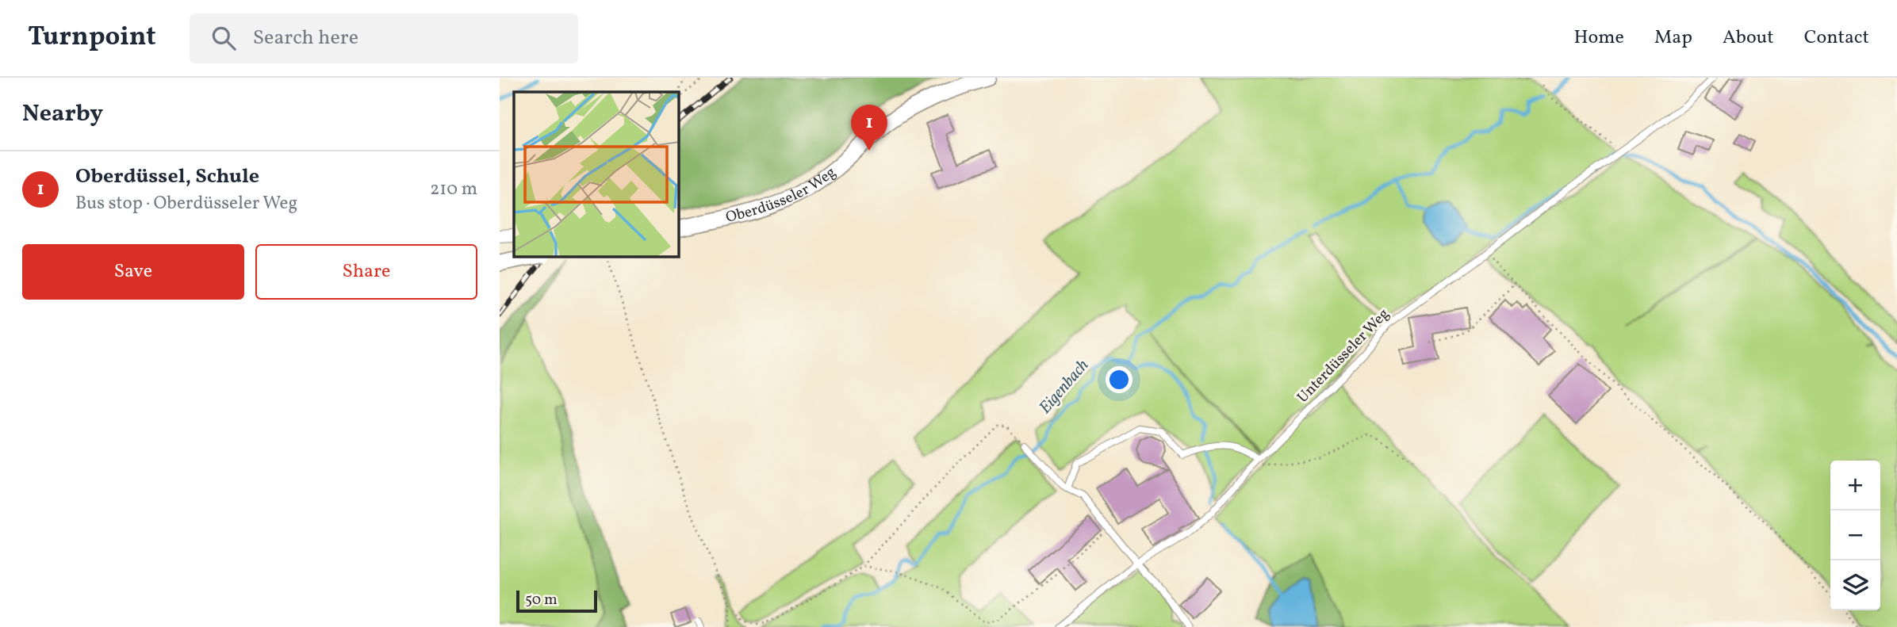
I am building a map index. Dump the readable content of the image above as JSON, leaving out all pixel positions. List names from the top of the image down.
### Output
{
  "streets": {
    "street": ["Oberdüsseler Weg"],
    "lane": ["Unterdüsseler Weg"]
  },
  "water": ["Eigenbach"],
  "scale_bar": "50 m",
  "page": {
    "header": "Turnpoint",
    "search": "Search here",
    "nav": [
      "Home",
      "Map",
      "About",
      "Contact"
    ],
    "heading": "Nearby",
    "pins": "1",
    "list": [
      {
        "mark": "1",
        "name": "Oberdüssel, Schule",
        "note": "Bus stop · Oberdüsseler Weg",
        "value": "210 m"
      }
    ],
    "buttons": ["Save", "Share"],
    "map_buttons": ["+", "−"],
    "scale": "50 m"
  }
}
